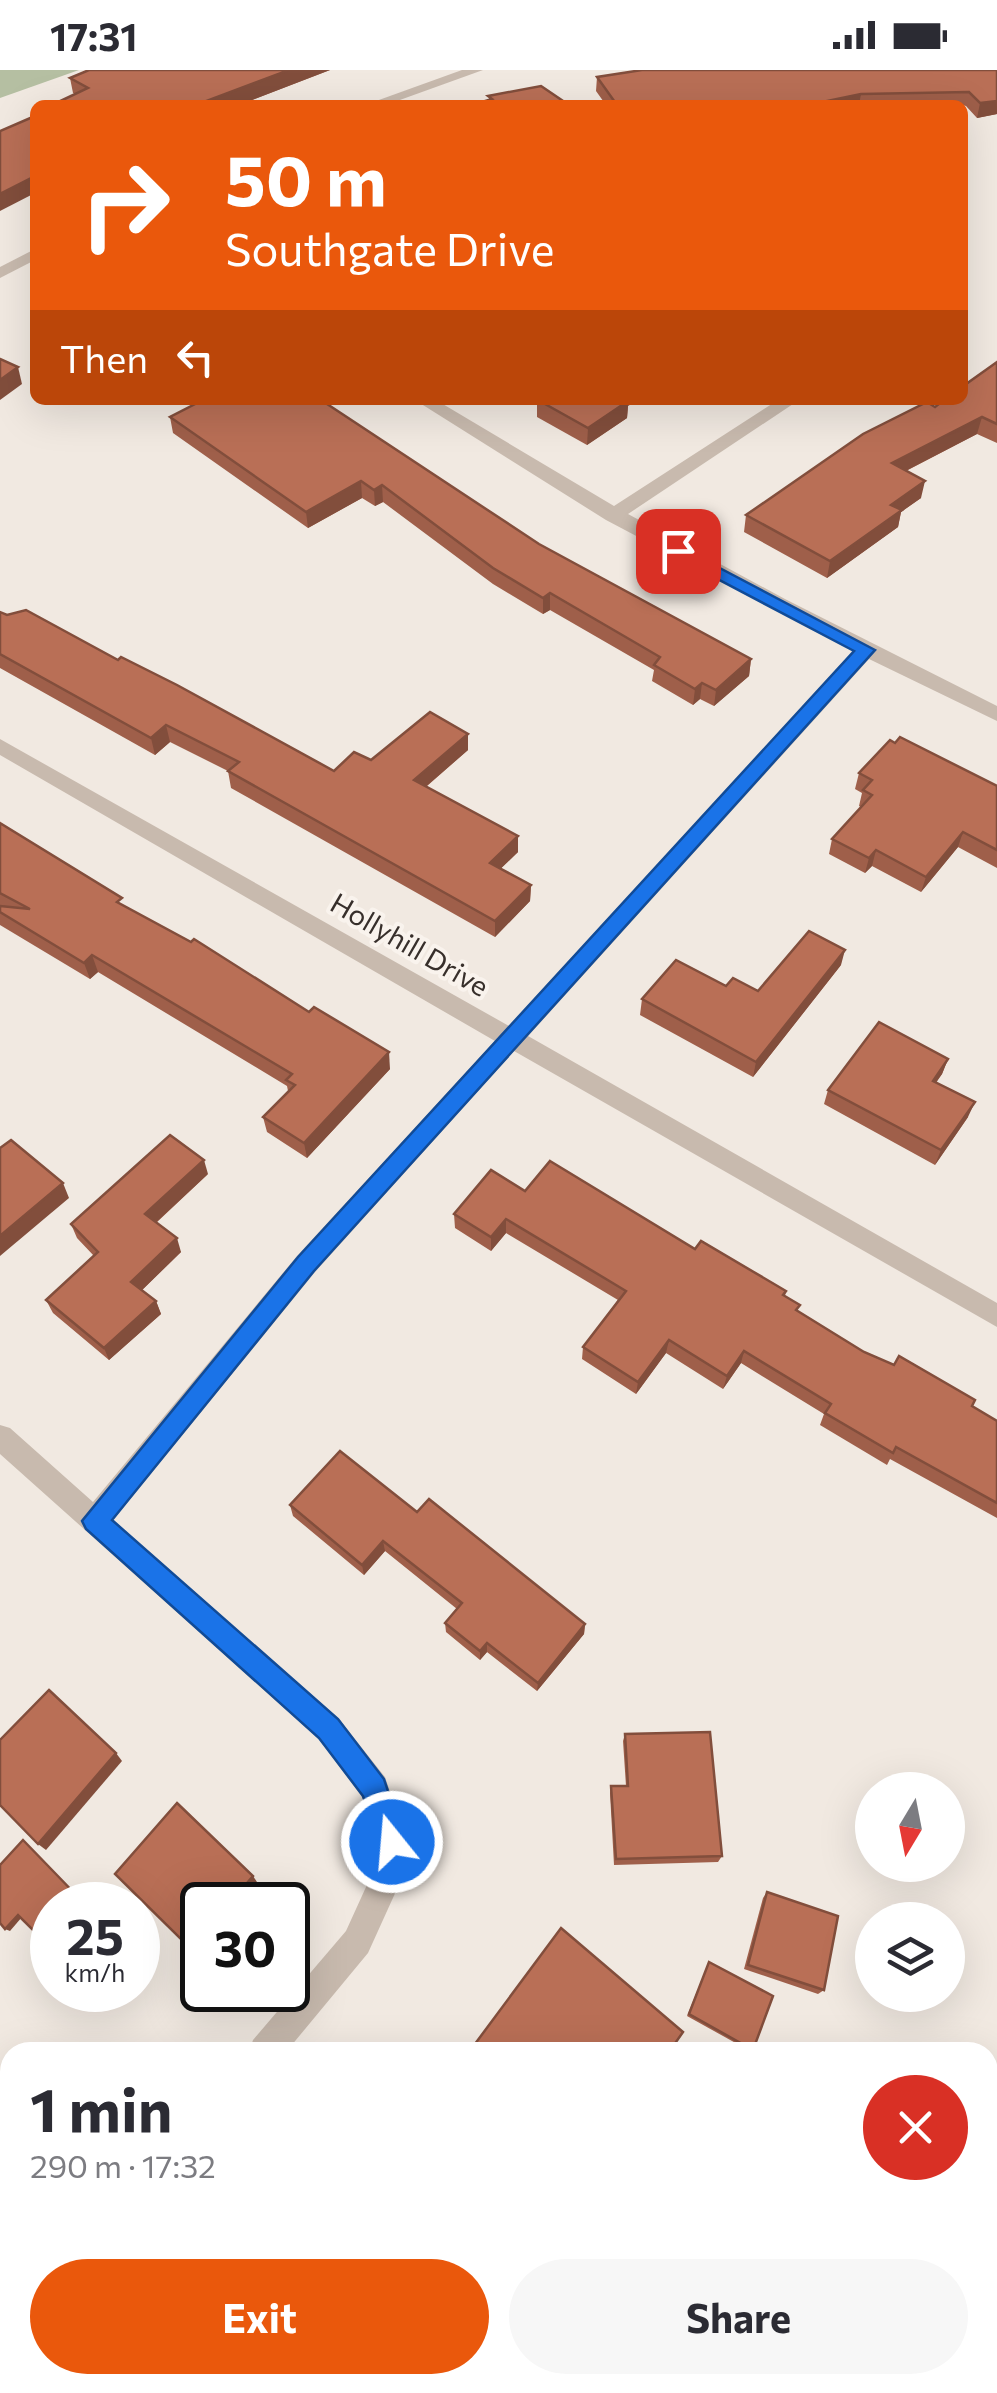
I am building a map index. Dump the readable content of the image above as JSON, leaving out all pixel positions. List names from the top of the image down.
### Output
{
  "streets": {
    "street": ["Hollyhill Drive"]
  },
  "north": "bottom",
  "page": {
    "status": "17:31",
    "turn": ["50 m", "Southgate Drive"],
    "then": "Then",
    "speed": "25 km/h",
    "limit": "30",
    "heading": ["1 min", "290 m · 17:32"],
    "buttons": ["Exit", "Share"]
  }
}
